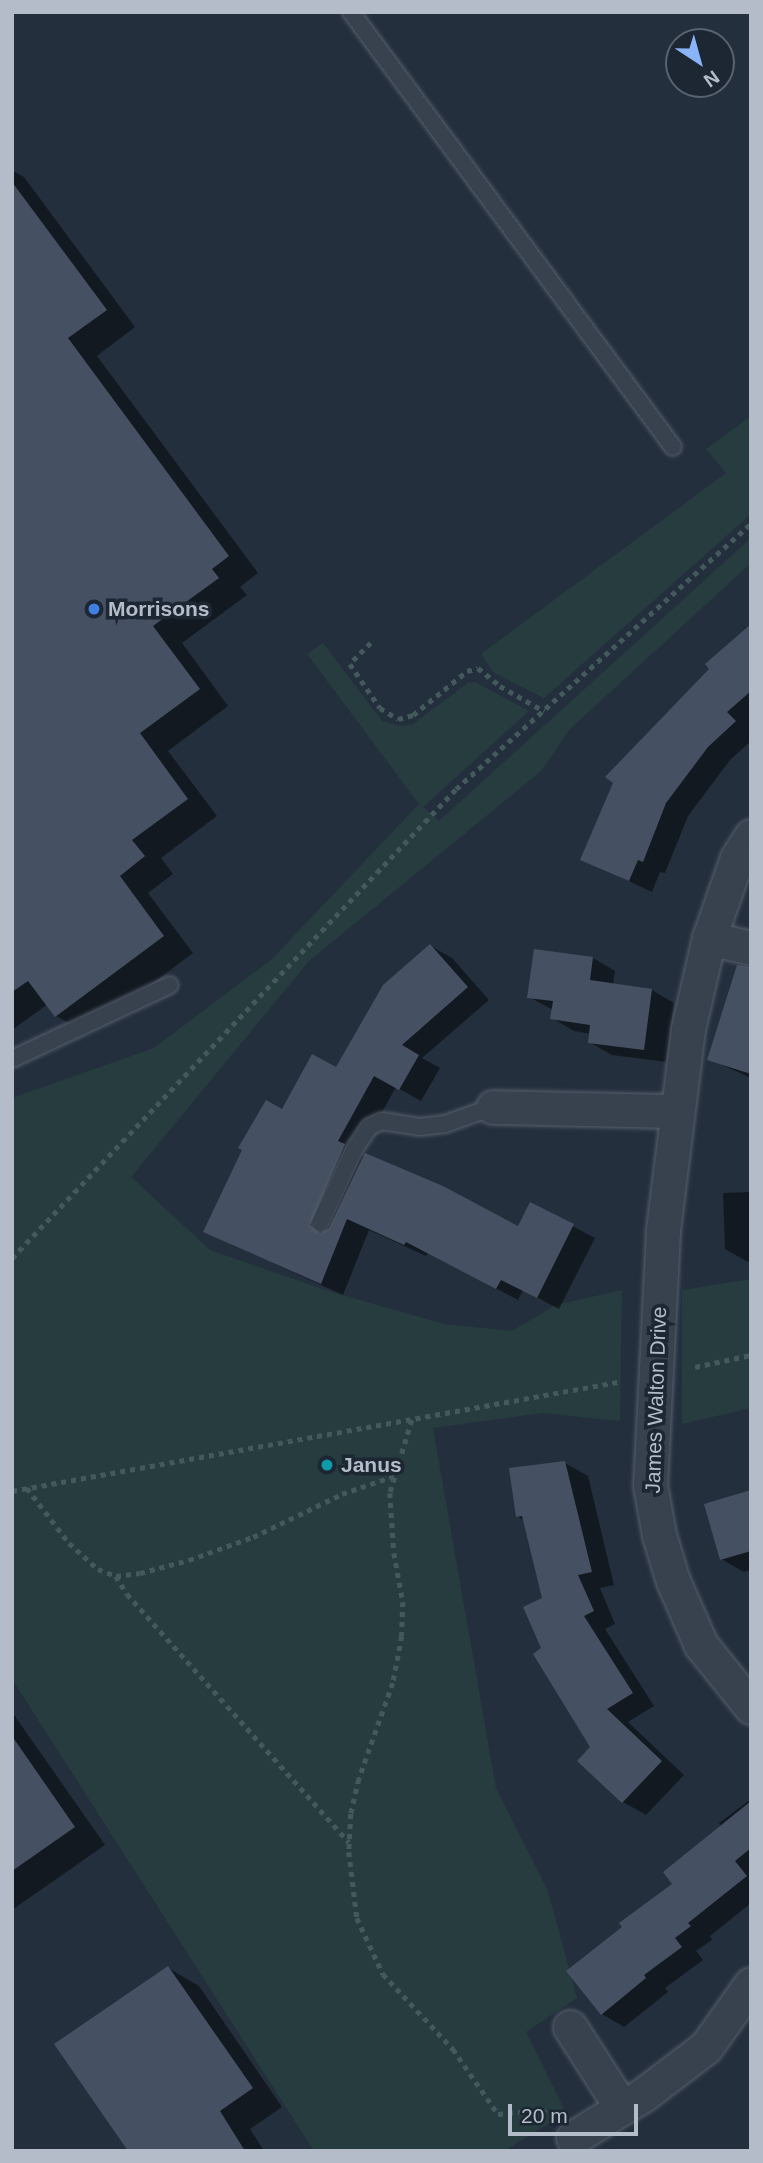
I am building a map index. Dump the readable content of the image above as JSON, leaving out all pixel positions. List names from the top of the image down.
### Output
{
  "streets": {
    "street": ["James Walton Drive"]
  },
  "places": ["Morrisons", "Janus"],
  "scale_bar": "20 m",
  "north": "bottom right"
}
